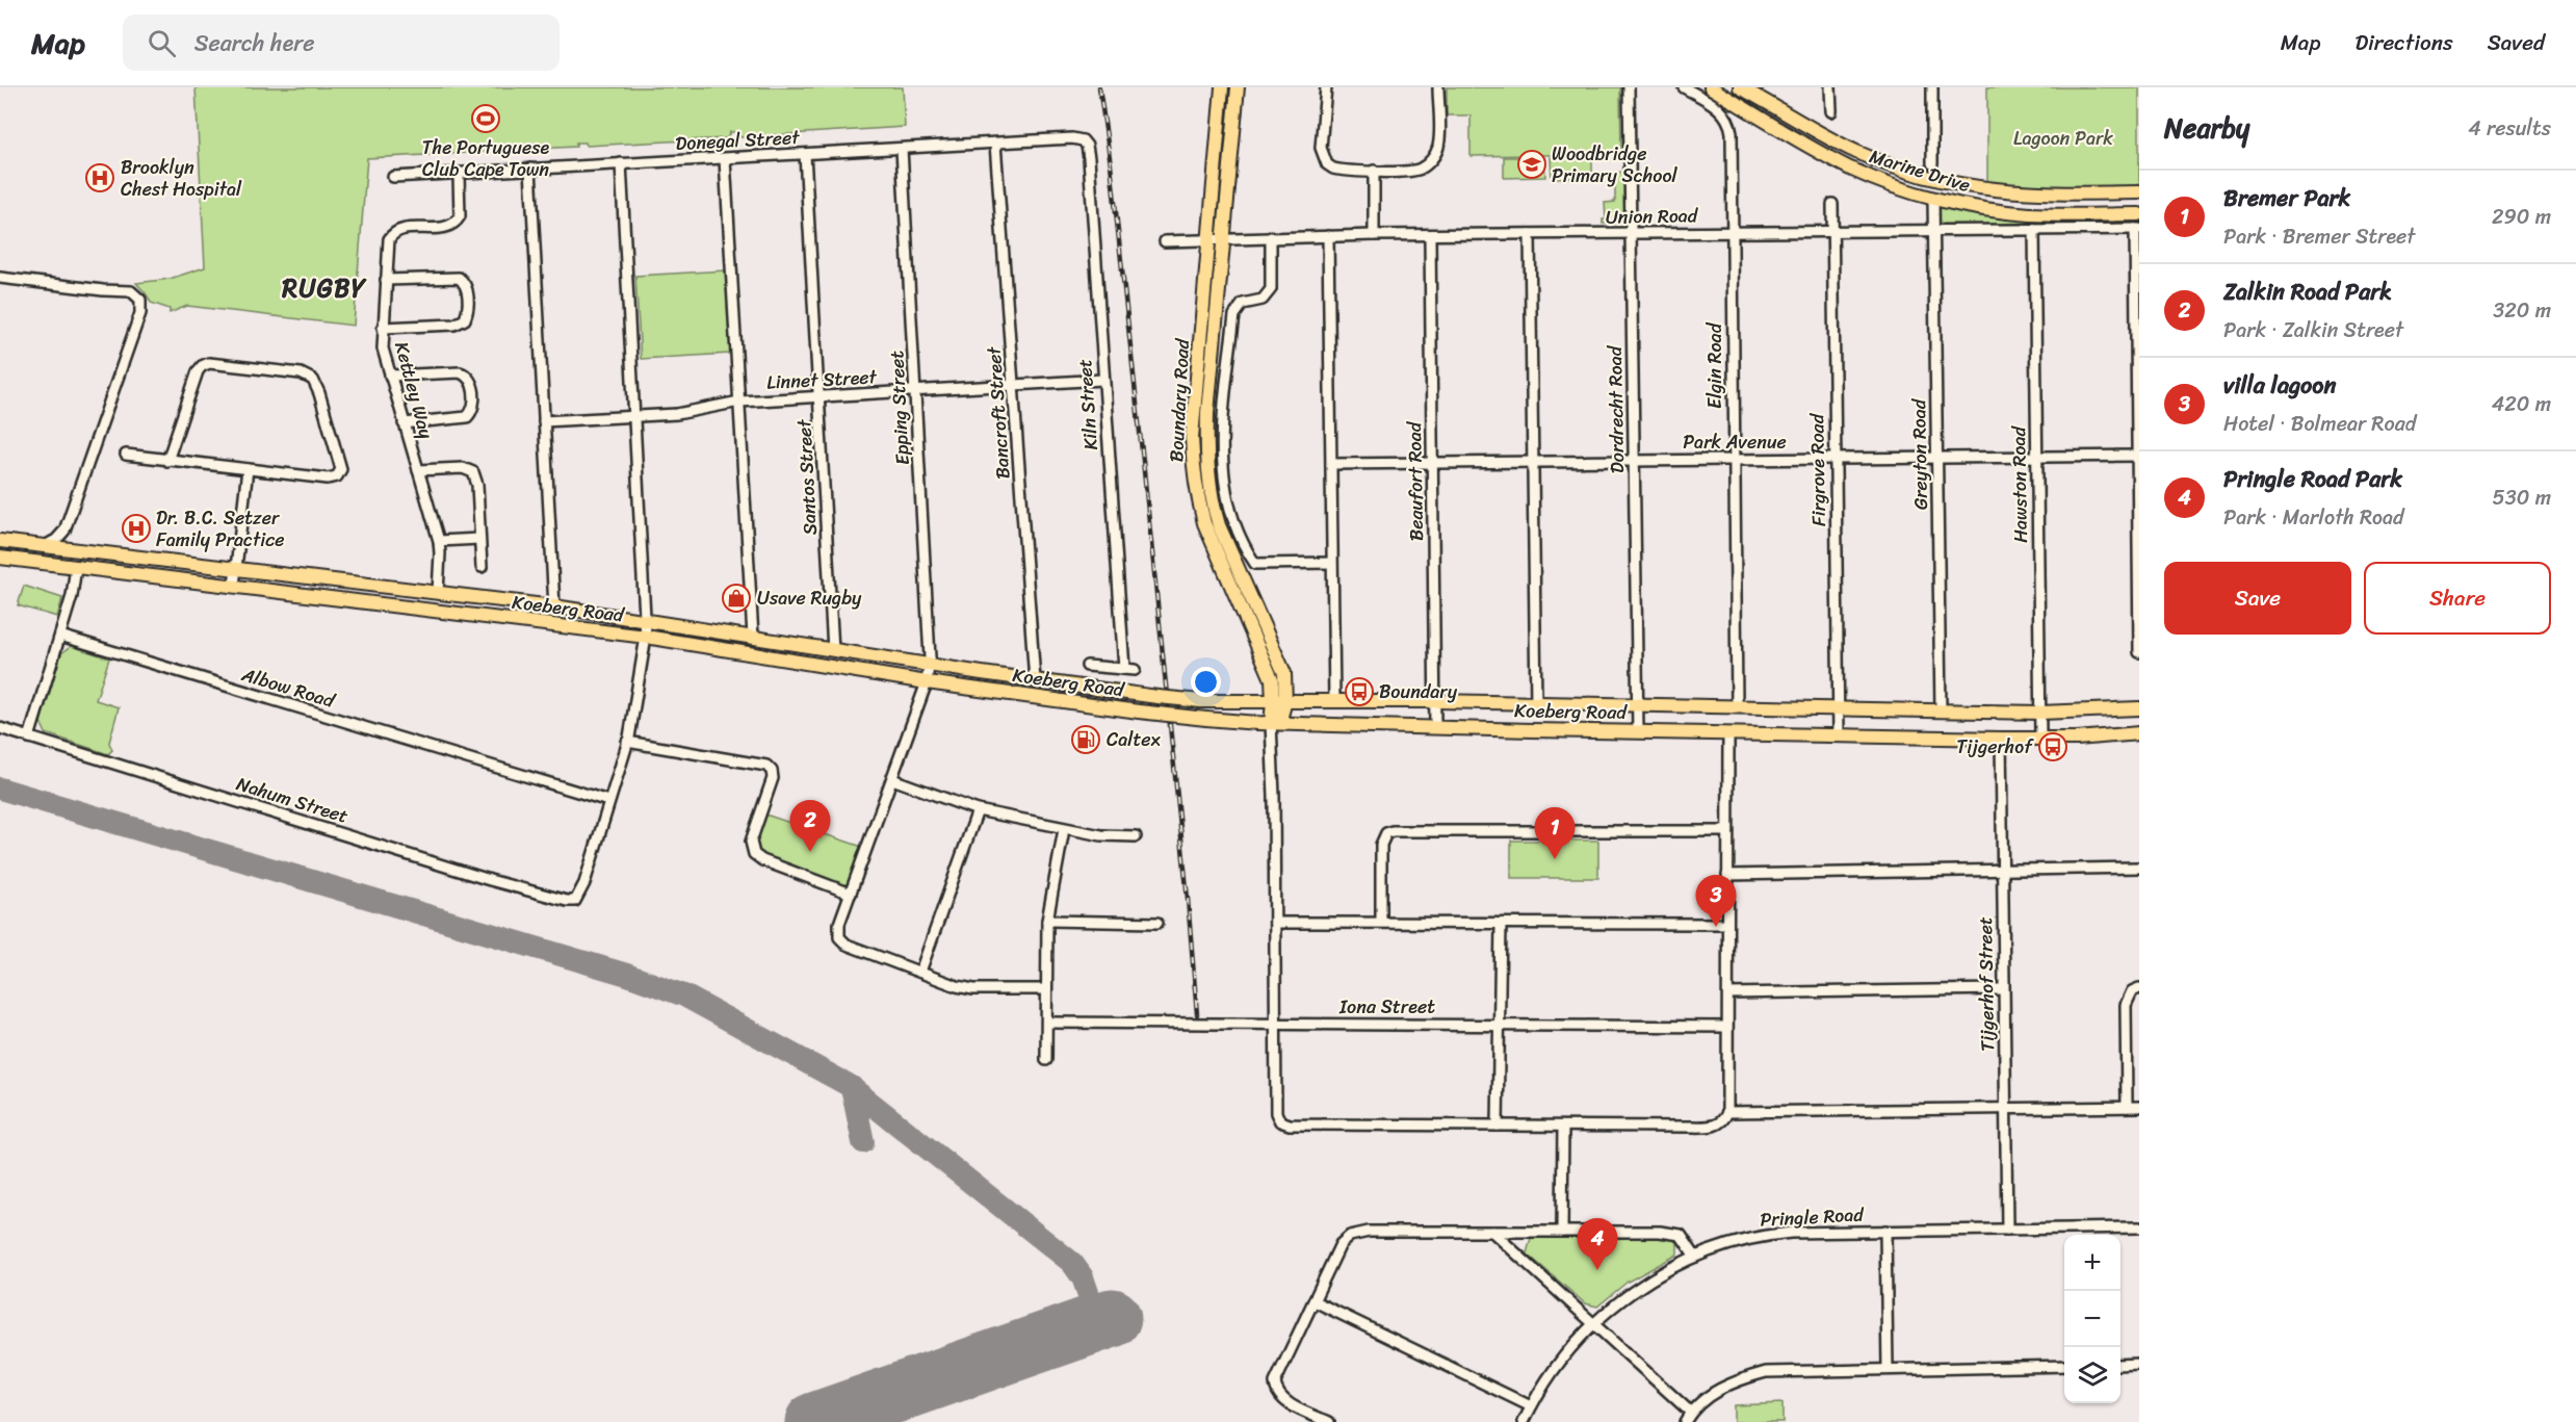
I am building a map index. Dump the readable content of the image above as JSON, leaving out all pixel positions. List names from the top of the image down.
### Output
{
  "streets": {
    "main road": ["Marine Drive", "Boundary Road", "Koeberg Road"],
    "street": [
      "Donegal Street",
      "Union Road",
      "Elgin Road",
      "Linnet Street",
      "Kettley Way",
      "Kiln Street",
      "Epping Street",
      "Dordrecht Road",
      "Bancroft Street",
      "Park Avenue",
      "Greyton Road",
      "Firgrove Road",
      "Santos Street",
      "Beaufort Road",
      "Hawston Road",
      "Albow Road",
      "Nahum Street",
      "Tijgerhof Street",
      "Iona Street",
      "Pringle Road"
    ]
  },
  "crossings": [
    ["Donegal Street", "Kettley Way"],
    ["Donegal Street", "Kiln Street"],
    ["Donegal Street", "Epping Street"],
    ["Donegal Street", "Bancroft Street"],
    ["Donegal Street", "Santos Street"],
    ["Marine Drive", "Greyton Road"],
    ["Union Road", "Elgin Road"],
    ["Union Road", "Boundary Road"],
    ["Union Road", "Dordrecht Road"],
    ["Union Road", "Greyton Road"],
    ["Union Road", "Firgrove Road"],
    ["Union Road", "Beaufort Road"],
    ["Union Road", "Hawston Road"],
    ["Elgin Road", "Park Avenue"],
    ["Elgin Road", "Koeberg Road"],
    ["Linnet Street", "Kiln Street"],
    ["Linnet Street", "Epping Street"],
    ["Linnet Street", "Bancroft Street"],
    ["Linnet Street", "Santos Street"],
    ["Kettley Way", "Koeberg Road"],
    ["Boundary Road", "Koeberg Road"],
    ["Epping Street", "Koeberg Road"],
    ["Dordrecht Road", "Park Avenue"],
    ["Dordrecht Road", "Koeberg Road"],
    ["Bancroft Street", "Koeberg Road"],
    ["Park Avenue", "Greyton Road"],
    ["Park Avenue", "Firgrove Road"],
    ["Park Avenue", "Beaufort Road"],
    ["Park Avenue", "Hawston Road"],
    ["Greyton Road", "Koeberg Road"],
    ["Firgrove Road", "Koeberg Road"],
    ["Santos Street", "Koeberg Road"],
    ["Beaufort Road", "Koeberg Road"],
    ["Hawston Road", "Koeberg Road"],
    ["Koeberg Road", "Tijgerhof Street"],
    ["Albow Road", "Nahum Street"],
    ["Tijgerhof Street", "Pringle Road"]
  ],
  "districts": ["RUGBY"],
  "parks": ["Lagoon Park"],
  "places": {
    "sports": ["The Portuguese Club Cape Town"],
    "school or university": ["Woodbridge Primary School"],
    "hospital": ["Brooklyn Chest Hospital", "Dr. B.C. Setzer Family Practice"],
    "shop": ["Usave Rugby"],
    "bus stop": ["Boundary", "Tijgerhof"],
    "fuel station": ["Caltex"]
  },
  "page": {
    "header": "Map",
    "search": "Search here",
    "nav": ["Map", "Directions", "Saved"],
    "heading": ["Nearby", "4 results"],
    "list": [
      {
        "mark": "1",
        "name": "Bremer Park",
        "note": "Park · Bremer Street",
        "value": "290 m"
      },
      {
        "mark": "2",
        "name": "Zalkin Road Park",
        "note": "Park · Zalkin Street",
        "value": "320 m"
      },
      {
        "mark": "3",
        "name": "villa lagoon",
        "note": "Hotel · Bolmear Road",
        "value": "420 m"
      },
      {
        "mark": "4",
        "name": "Pringle Road Park",
        "note": "Park · Marloth Road",
        "value": "530 m"
      }
    ],
    "buttons": ["Save", "Share"],
    "pins": [
      "2",
      "1",
      "3",
      "4"
    ],
    "map_buttons": ["+", "−"]
  }
}
